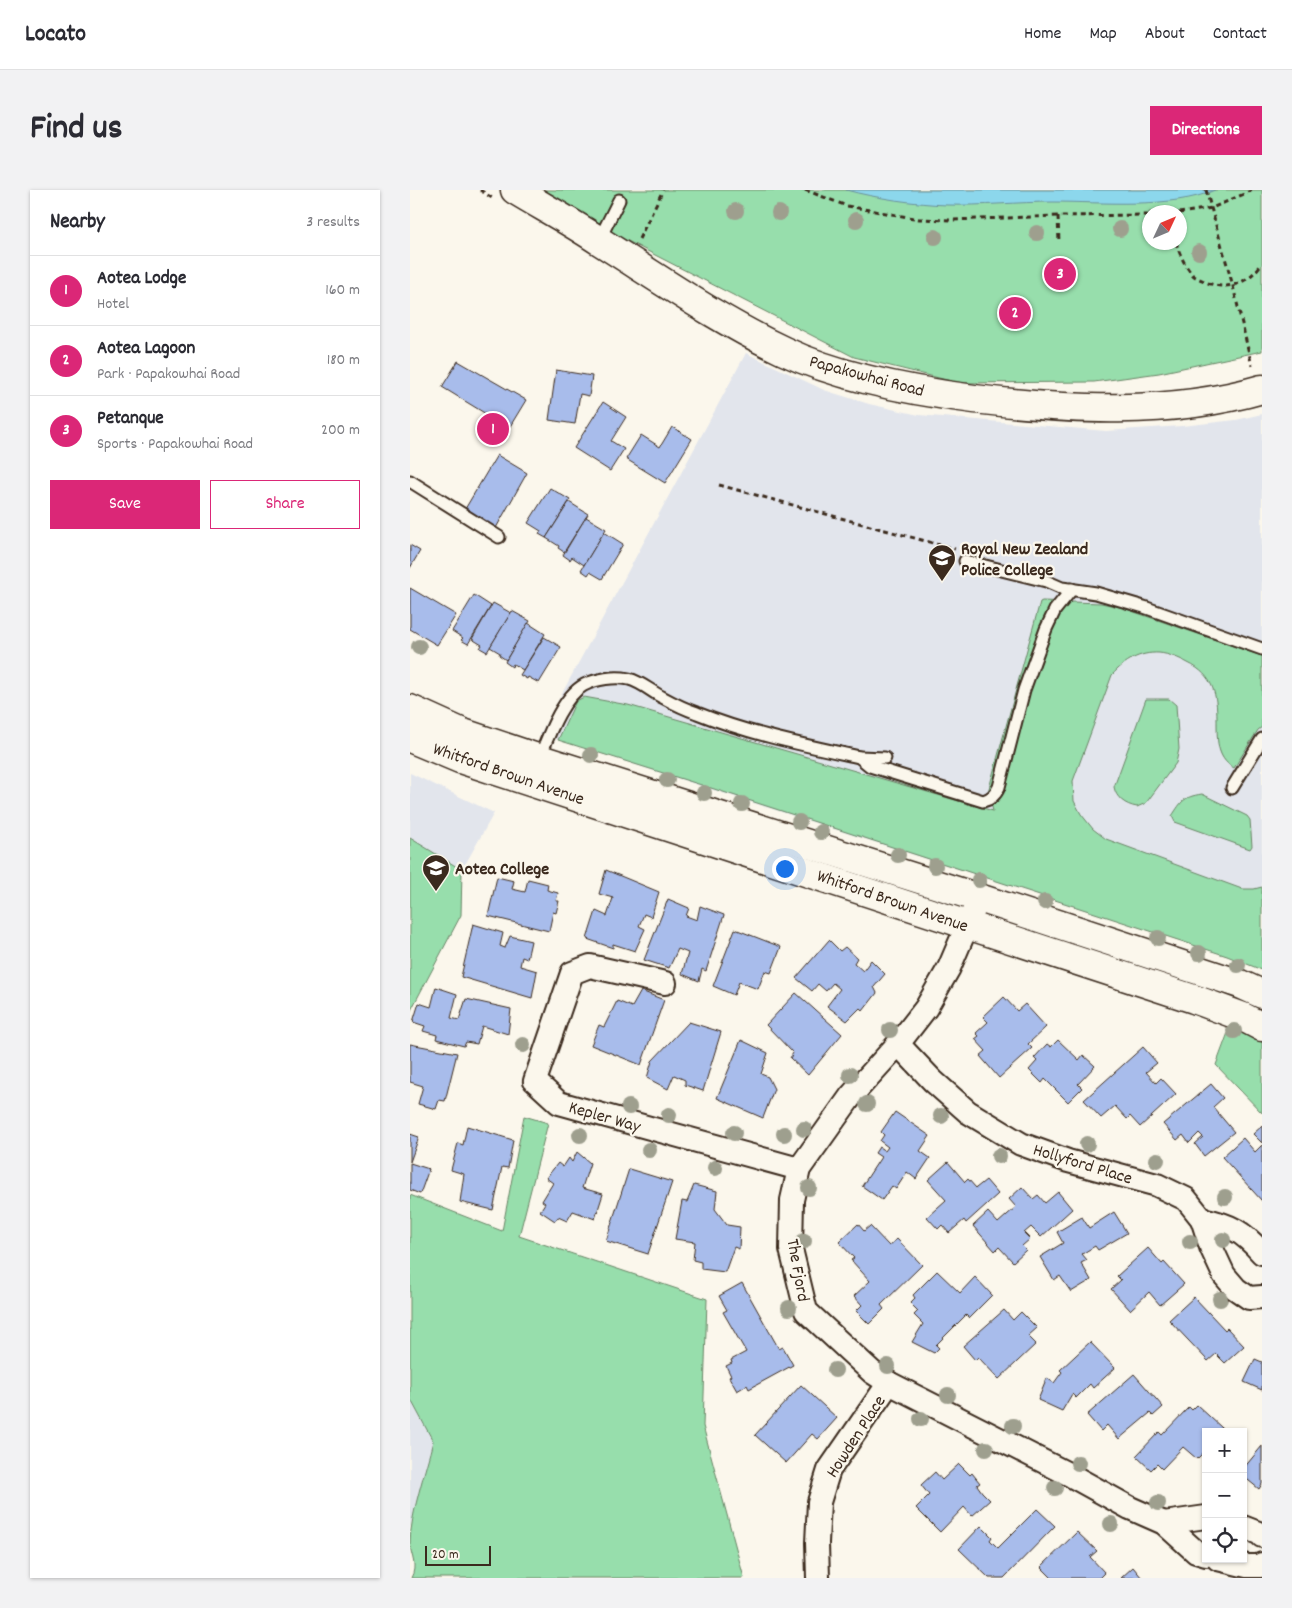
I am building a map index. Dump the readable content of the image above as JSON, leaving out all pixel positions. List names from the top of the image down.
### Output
{
  "streets": {
    "main road": ["Papakowhai Road", "Whitford Brown Avenue"],
    "street": [
      "Kepler Way",
      "Hollyford Place",
      "The Fjord",
      "Howden Place"
    ]
  },
  "crossings": [
    ["Whitford Brown Avenue", "The Fjord"],
    ["Kepler Way", "The Fjord"],
    ["Hollyford Place", "The Fjord"],
    ["The Fjord", "Howden Place"]
  ],
  "places": {
    "school or university": ["Royal New Zealand Police College", "Aotea College"]
  },
  "scale_bar": "20 m",
  "north": "top right",
  "page": {
    "header": "Locato",
    "nav": [
      "Home",
      "Map",
      "About",
      "Contact"
    ],
    "title": "Find us",
    "buttons": [
      "Directions",
      ["Save", "Share"]
    ],
    "heading": ["Nearby", "3 results"],
    "list": [
      {
        "mark": "1",
        "name": "Aotea Lodge",
        "note": "Hotel",
        "value": "160 m"
      },
      {
        "mark": "2",
        "name": "Aotea Lagoon",
        "note": "Park · Papakowhai Road",
        "value": "180 m"
      },
      {
        "mark": "3",
        "name": "Petanque",
        "note": "Sports · Papakowhai Road",
        "value": "200 m"
      }
    ],
    "pins": ["3", "2", "1"],
    "map_buttons": ["+", "−"],
    "scale": "20 m"
  }
}
